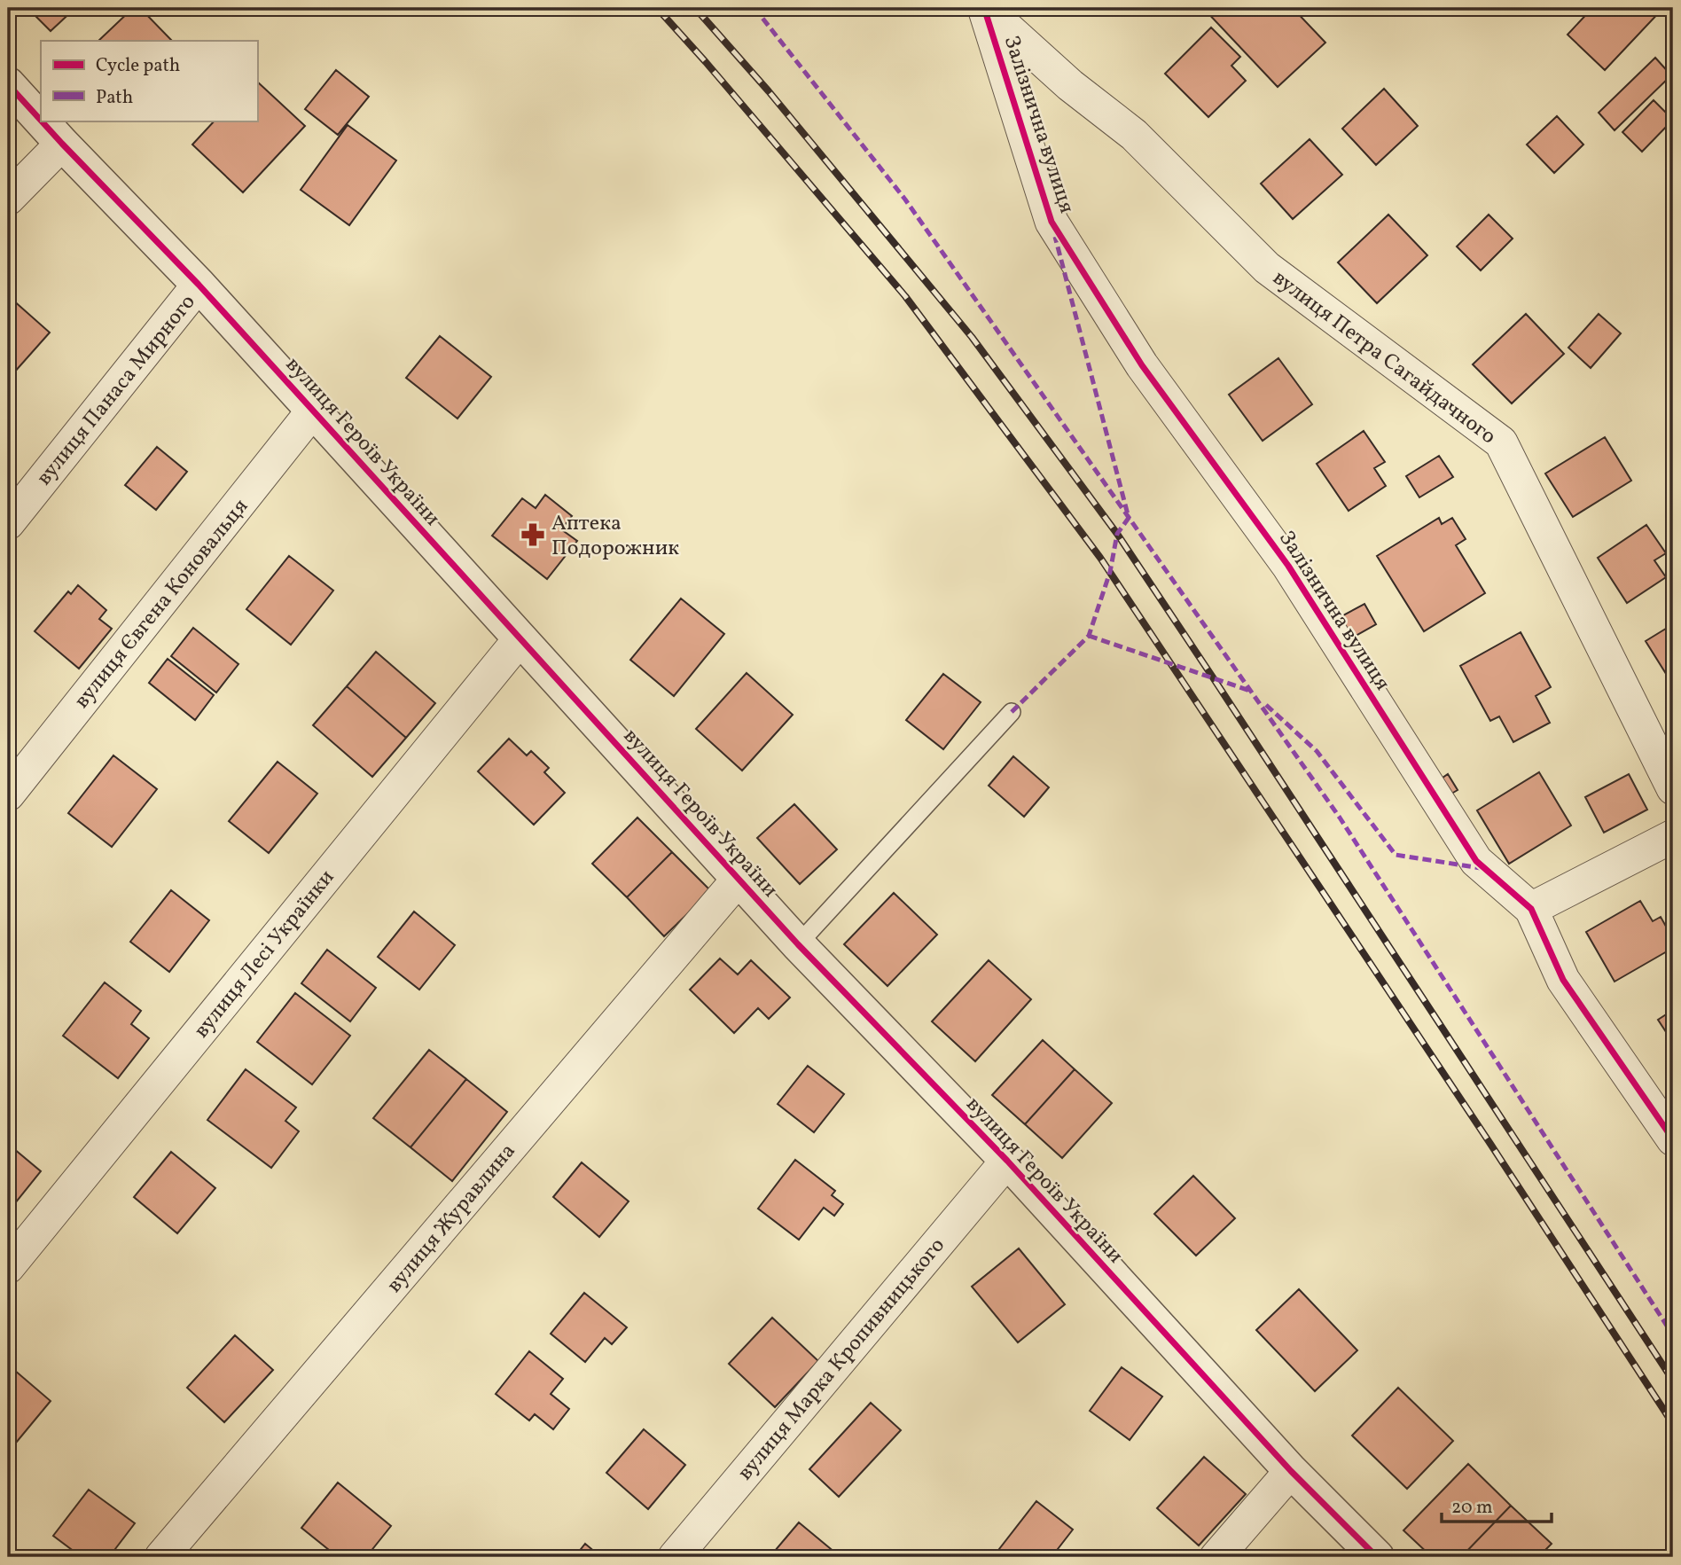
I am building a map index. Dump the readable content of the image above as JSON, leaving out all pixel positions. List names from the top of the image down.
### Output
{
  "streets": {
    "street": [
      "Залізнична вулиця",
      "вулиця Петра Сагайдачного",
      "вулиця Панаса Мирного",
      "вулиця Героїв України",
      "вулиця Євгена Коновальця",
      "вулиця Лесі Українки",
      "вулиця Журавлина",
      "вулиця Марка Кропивницького"
    ]
  },
  "crossings": [
    ["Залізнична вулиця", "вулиця Петра Сагайдачного"],
    ["вулиця Панаса Мирного", "вулиця Героїв України"],
    ["вулиця Героїв України", "вулиця Євгена Коновальця"],
    ["вулиця Героїв України", "вулиця Лесі Українки"],
    ["вулиця Героїв України", "вулиця Журавлина"],
    ["вулиця Героїв України", "вулиця Марка Кропивницького"]
  ],
  "places": {
    "pharmacy": ["Аптека Подорожник"]
  },
  "legend": ["Cycle path", "Path"],
  "scale_bar": "20 m"
}
